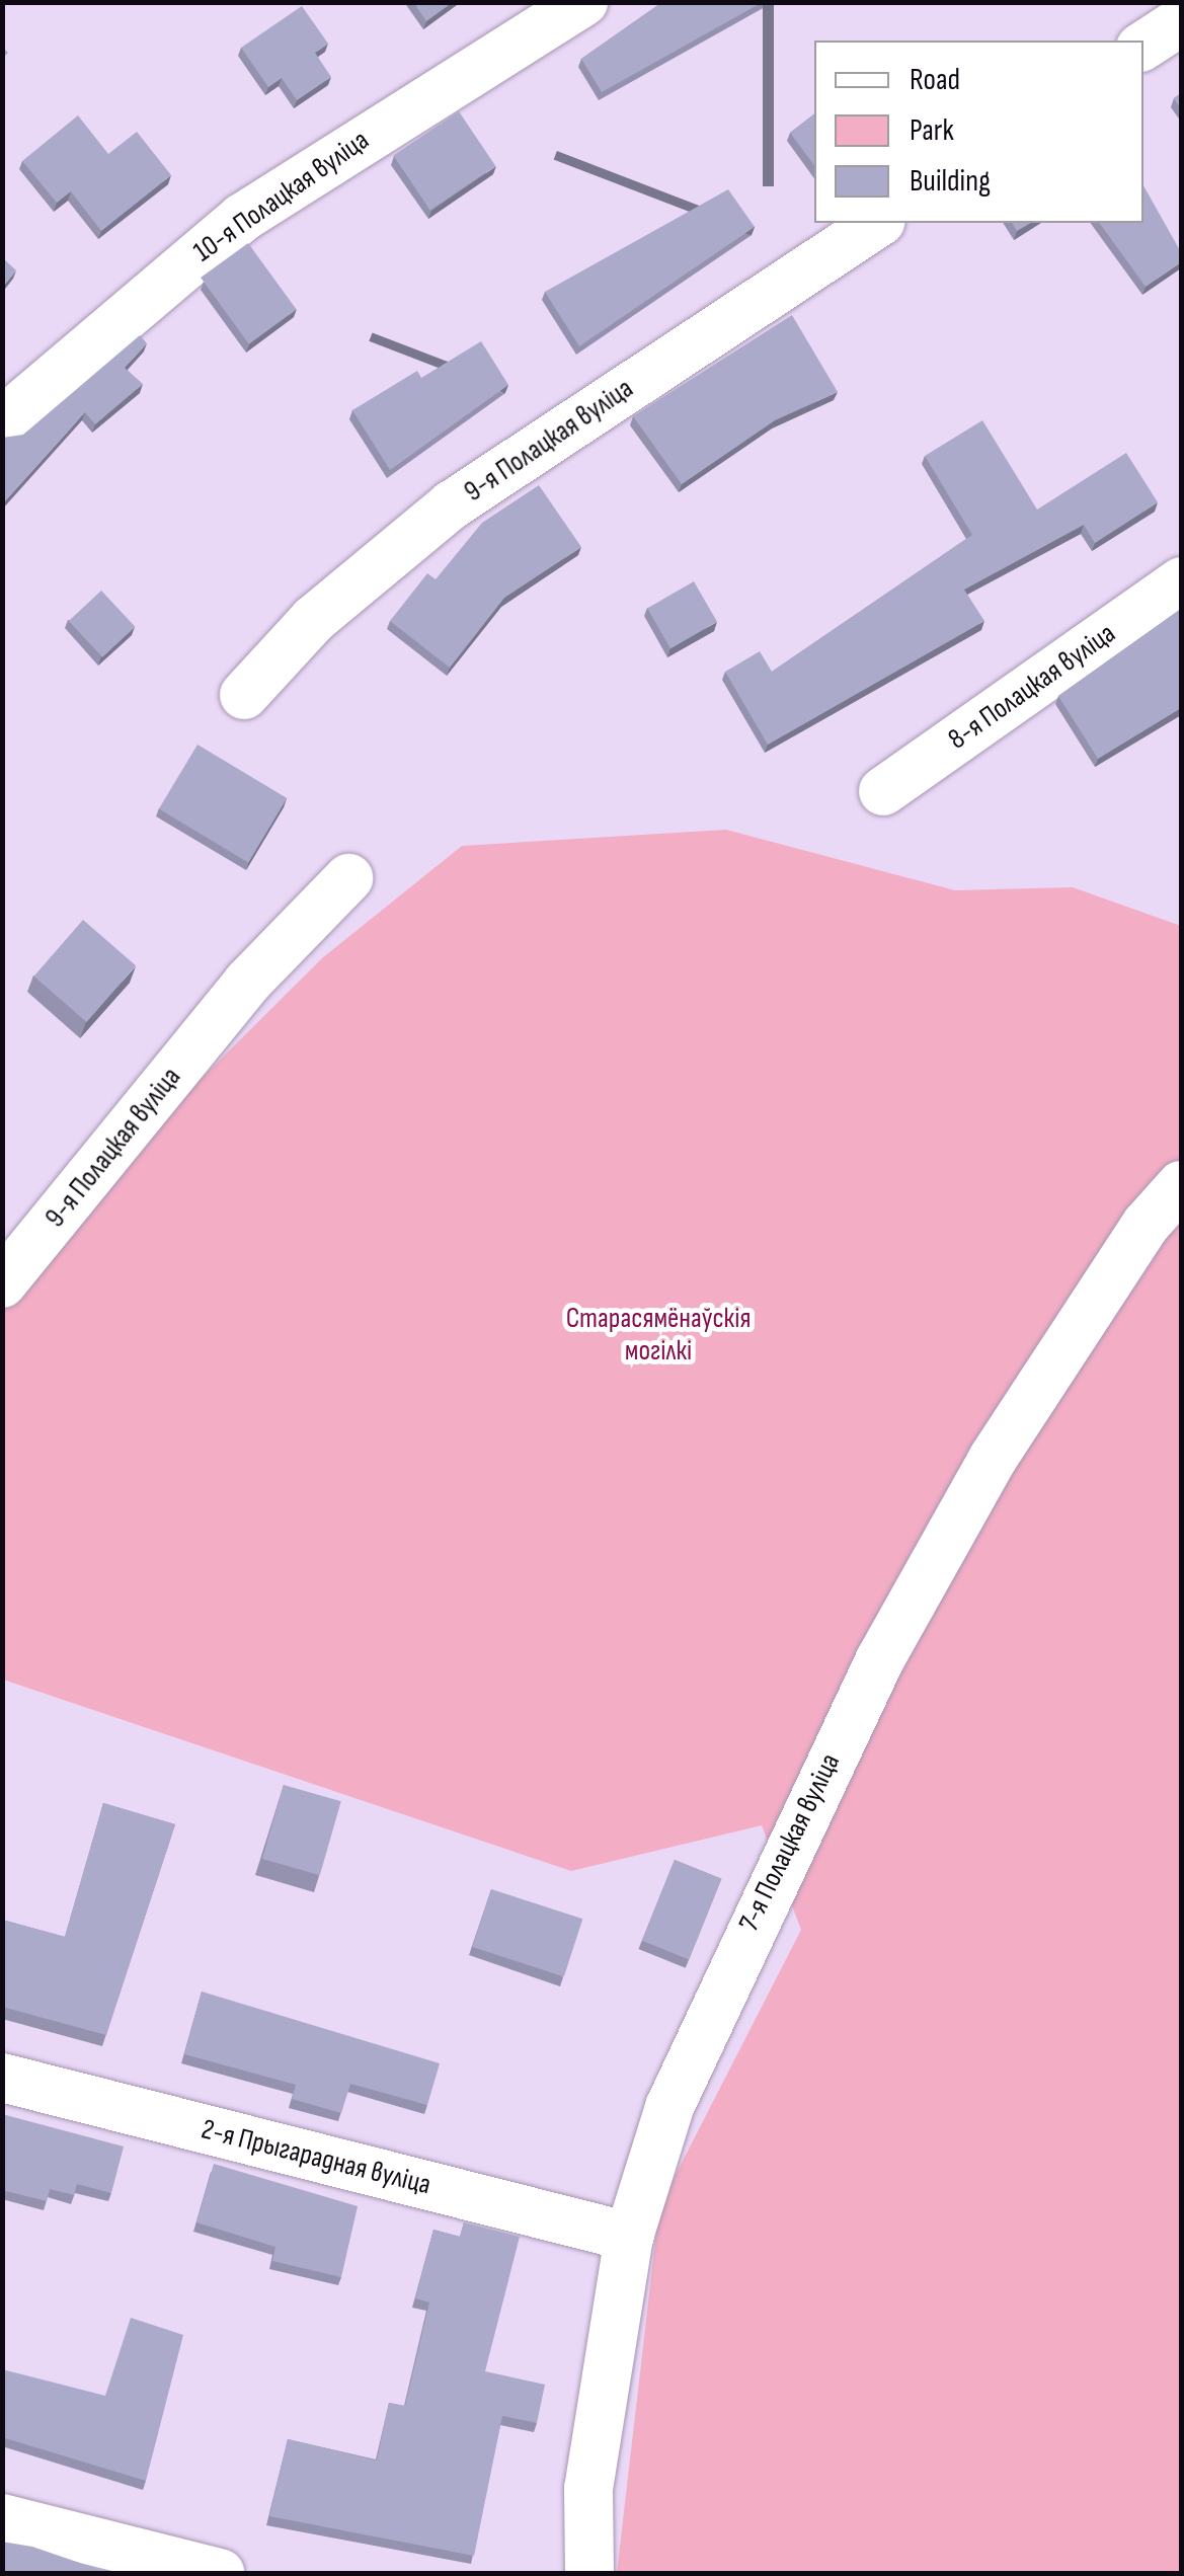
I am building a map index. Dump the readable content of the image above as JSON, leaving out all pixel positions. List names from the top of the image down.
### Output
{
  "streets": {
    "street": [
      "10-я Полацкая вуліца",
      "9-я Полацкая вуліца",
      "8-я Полацкая вуліца",
      "7-я Полацкая вуліца",
      "2-я Прыгарадная вуліца"
    ]
  },
  "crossings": [
    ["7-я Полацкая вуліца", "2-я Прыгарадная вуліца"]
  ],
  "parks": ["Старасямёнаўскія могілкі"],
  "legend": ["Road", "Park", "Building"]
}
